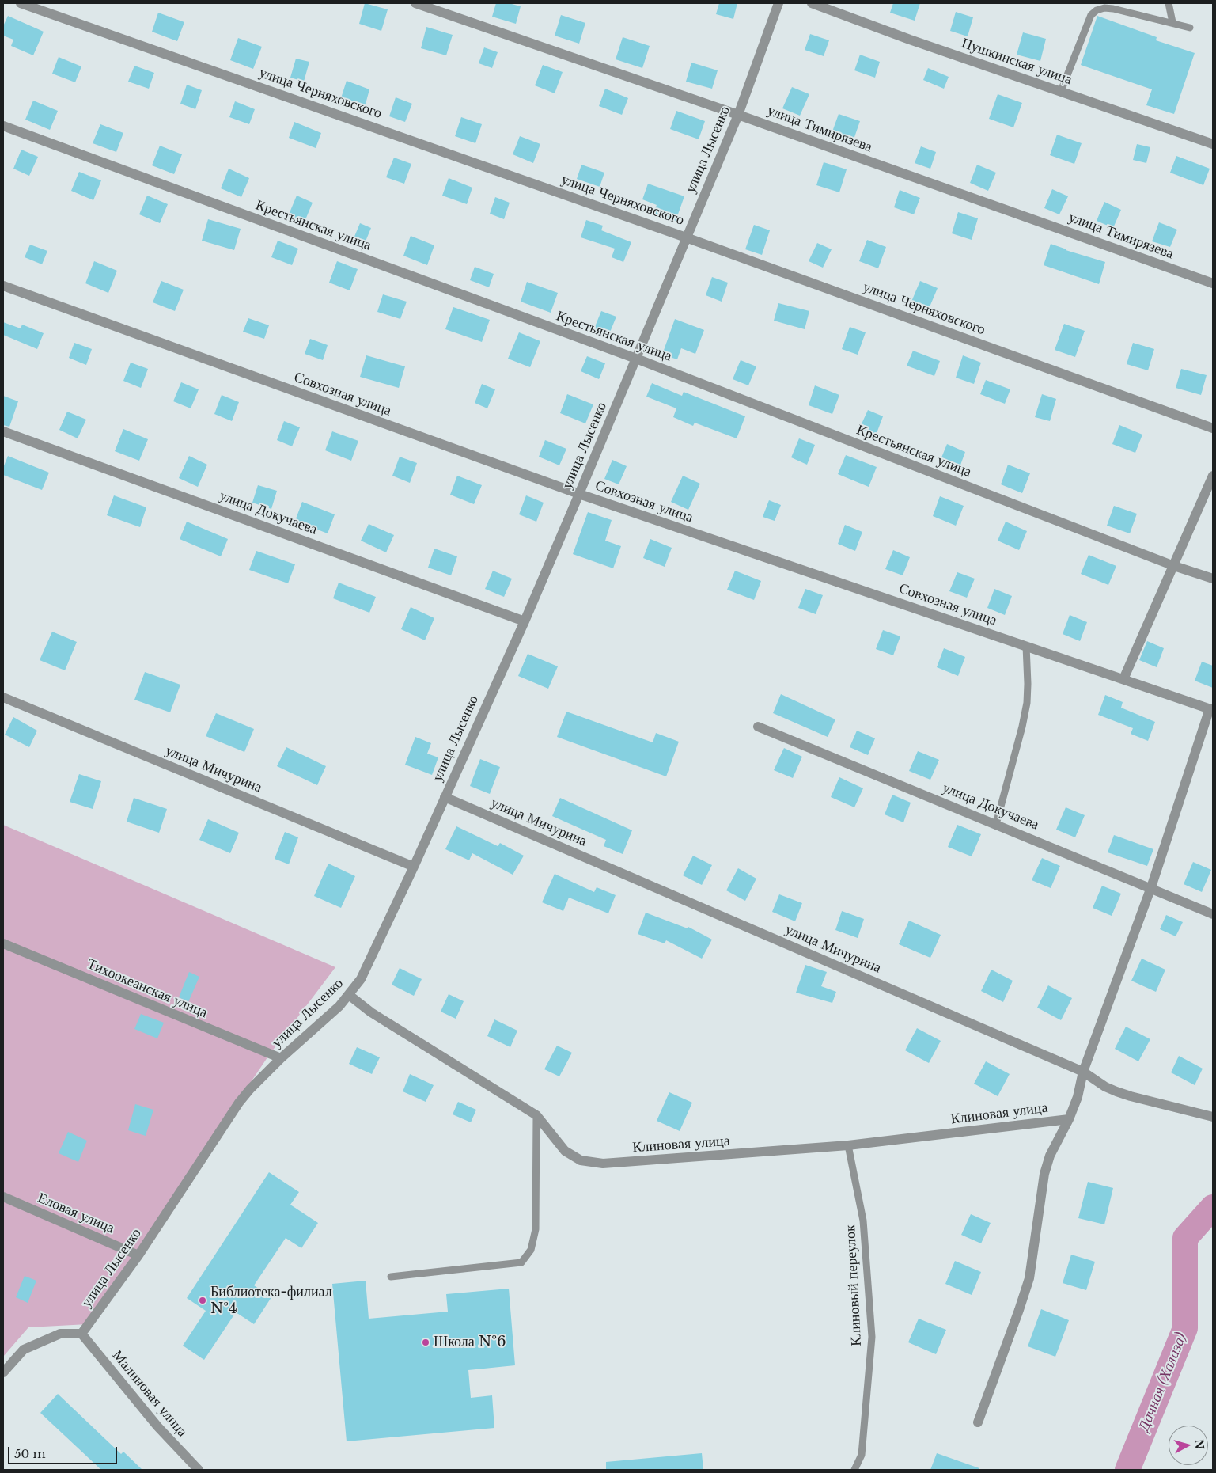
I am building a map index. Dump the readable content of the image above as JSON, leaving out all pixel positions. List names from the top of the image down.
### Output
{
  "streets": {
    "street": [
      "Пушкинская улица",
      "улица Черняховского",
      "улица Тимирязева",
      "улица Лысенко",
      "Крестьянская улица",
      "Совхозная улица",
      "улица Докучаева",
      "улица Мичурина",
      "Тихоокеанская улица",
      "Клиновая улица",
      "Еловая улица",
      "Малиновая улица"
    ],
    "lane": ["Клиновый переулок"]
  },
  "crossings": [
    ["улица Черняховского", "улица Лысенко"],
    ["улица Тимирязева", "улица Лысенко"],
    ["улица Лысенко", "Крестьянская улица"],
    ["улица Лысенко", "Совхозная улица"],
    ["улица Лысенко", "улица Докучаева"],
    ["улица Лысенко", "улица Мичурина"],
    ["улица Лысенко", "Тихоокеанская улица"],
    ["улица Лысенко", "Клиновая улица"],
    ["улица Лысенко", "Еловая улица"],
    ["улица Лысенко", "Малиновая улица"],
    ["Клиновая улица", "Клиновый переулок"]
  ],
  "water": ["Дачная (Халаза)"],
  "places": ["Библиотека-филиал №4", "Школа №6"],
  "scale_bar": "50 m",
  "north": "right"
}
